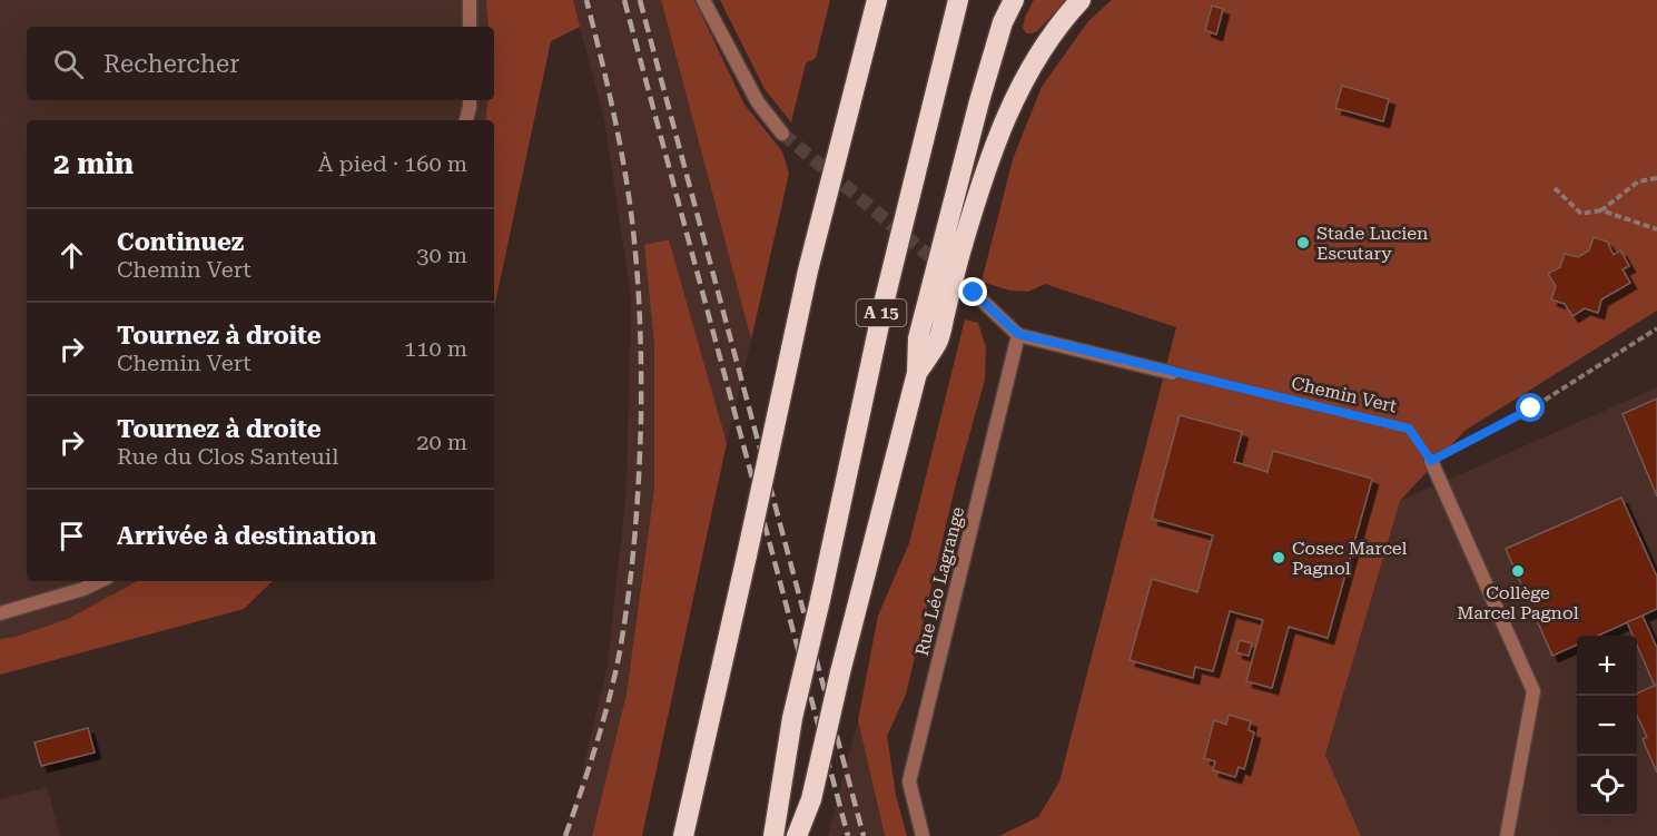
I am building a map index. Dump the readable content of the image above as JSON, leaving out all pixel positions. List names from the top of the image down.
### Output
{
  "streets": {
    "highway": ["A 15"],
    "street": ["Rue Léo Lagrange"],
    "path": ["Chemin Vert"]
  },
  "places": ["Stade Lucien Escutary", "Cosec Marcel Pagnol", "Collège Marcel Pagnol"],
  "page": {
    "search": "Rechercher",
    "heading": ["2 min", "À pied · 160 m"],
    "list": [
      ["Continuez", "Chemin Vert", "30 m"],
      ["Tournez à droite", "Chemin Vert", "110 m"],
      ["Tournez à droite", "Rue du Clos Santeuil", "20 m"],
      "Arrivée à destination"
    ],
    "map_buttons": ["+", "−"]
  }
}
